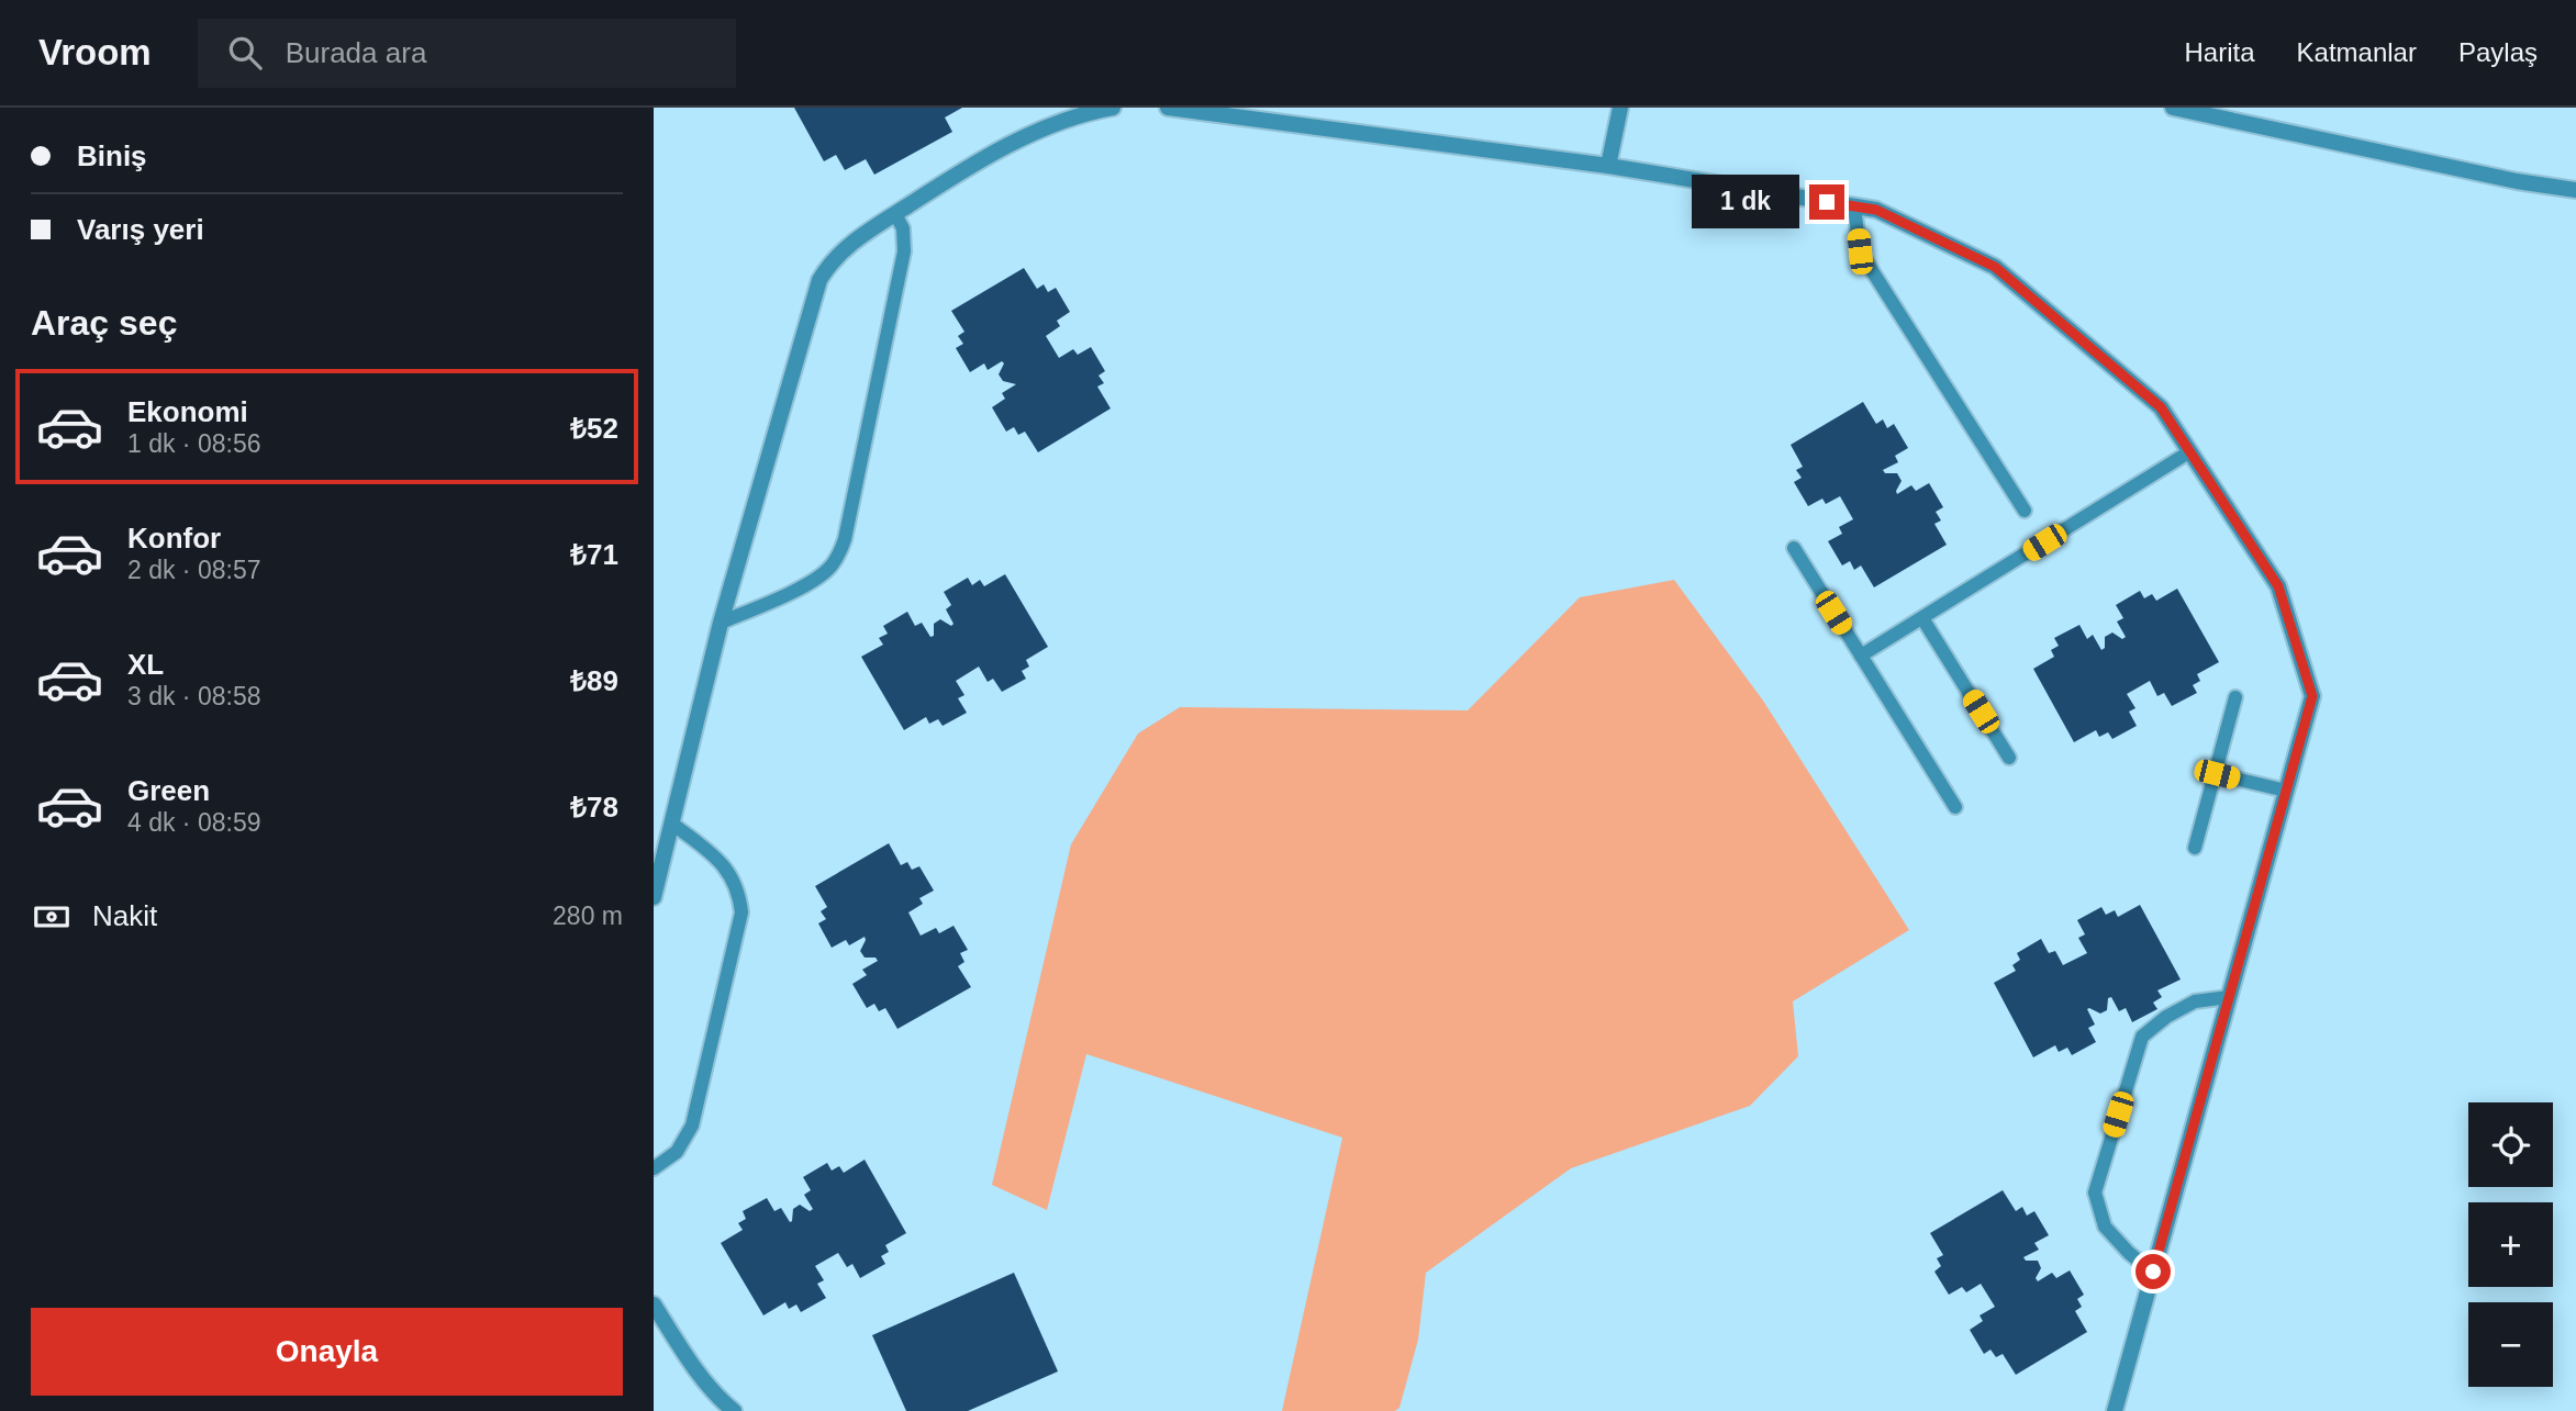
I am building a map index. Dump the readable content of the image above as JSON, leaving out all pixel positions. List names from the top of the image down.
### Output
{
  "page": {
    "header": "Vroom",
    "search": "Burada ara",
    "nav": ["Harita", "Katmanlar", "Paylaş"],
    "banner": ["Biniş", "Varış yeri"],
    "bubble": "1 dk",
    "heading": "Araç seç",
    "list": [
      {
        "name": "Ekonomi",
        "note": "1 dk · 08:56",
        "value": "₺52"
      },
      {
        "name": "Konfor",
        "note": "2 dk · 08:57",
        "value": "₺71"
      },
      {
        "name": "XL",
        "note": "3 dk · 08:58",
        "value": "₺89"
      },
      {
        "name": "Green",
        "note": "4 dk · 08:59",
        "value": "₺78"
      }
    ],
    "pay": ["Nakit", "280 m"],
    "map_buttons": ["+", "−"],
    "buttons": "Onayla"
  }
}
